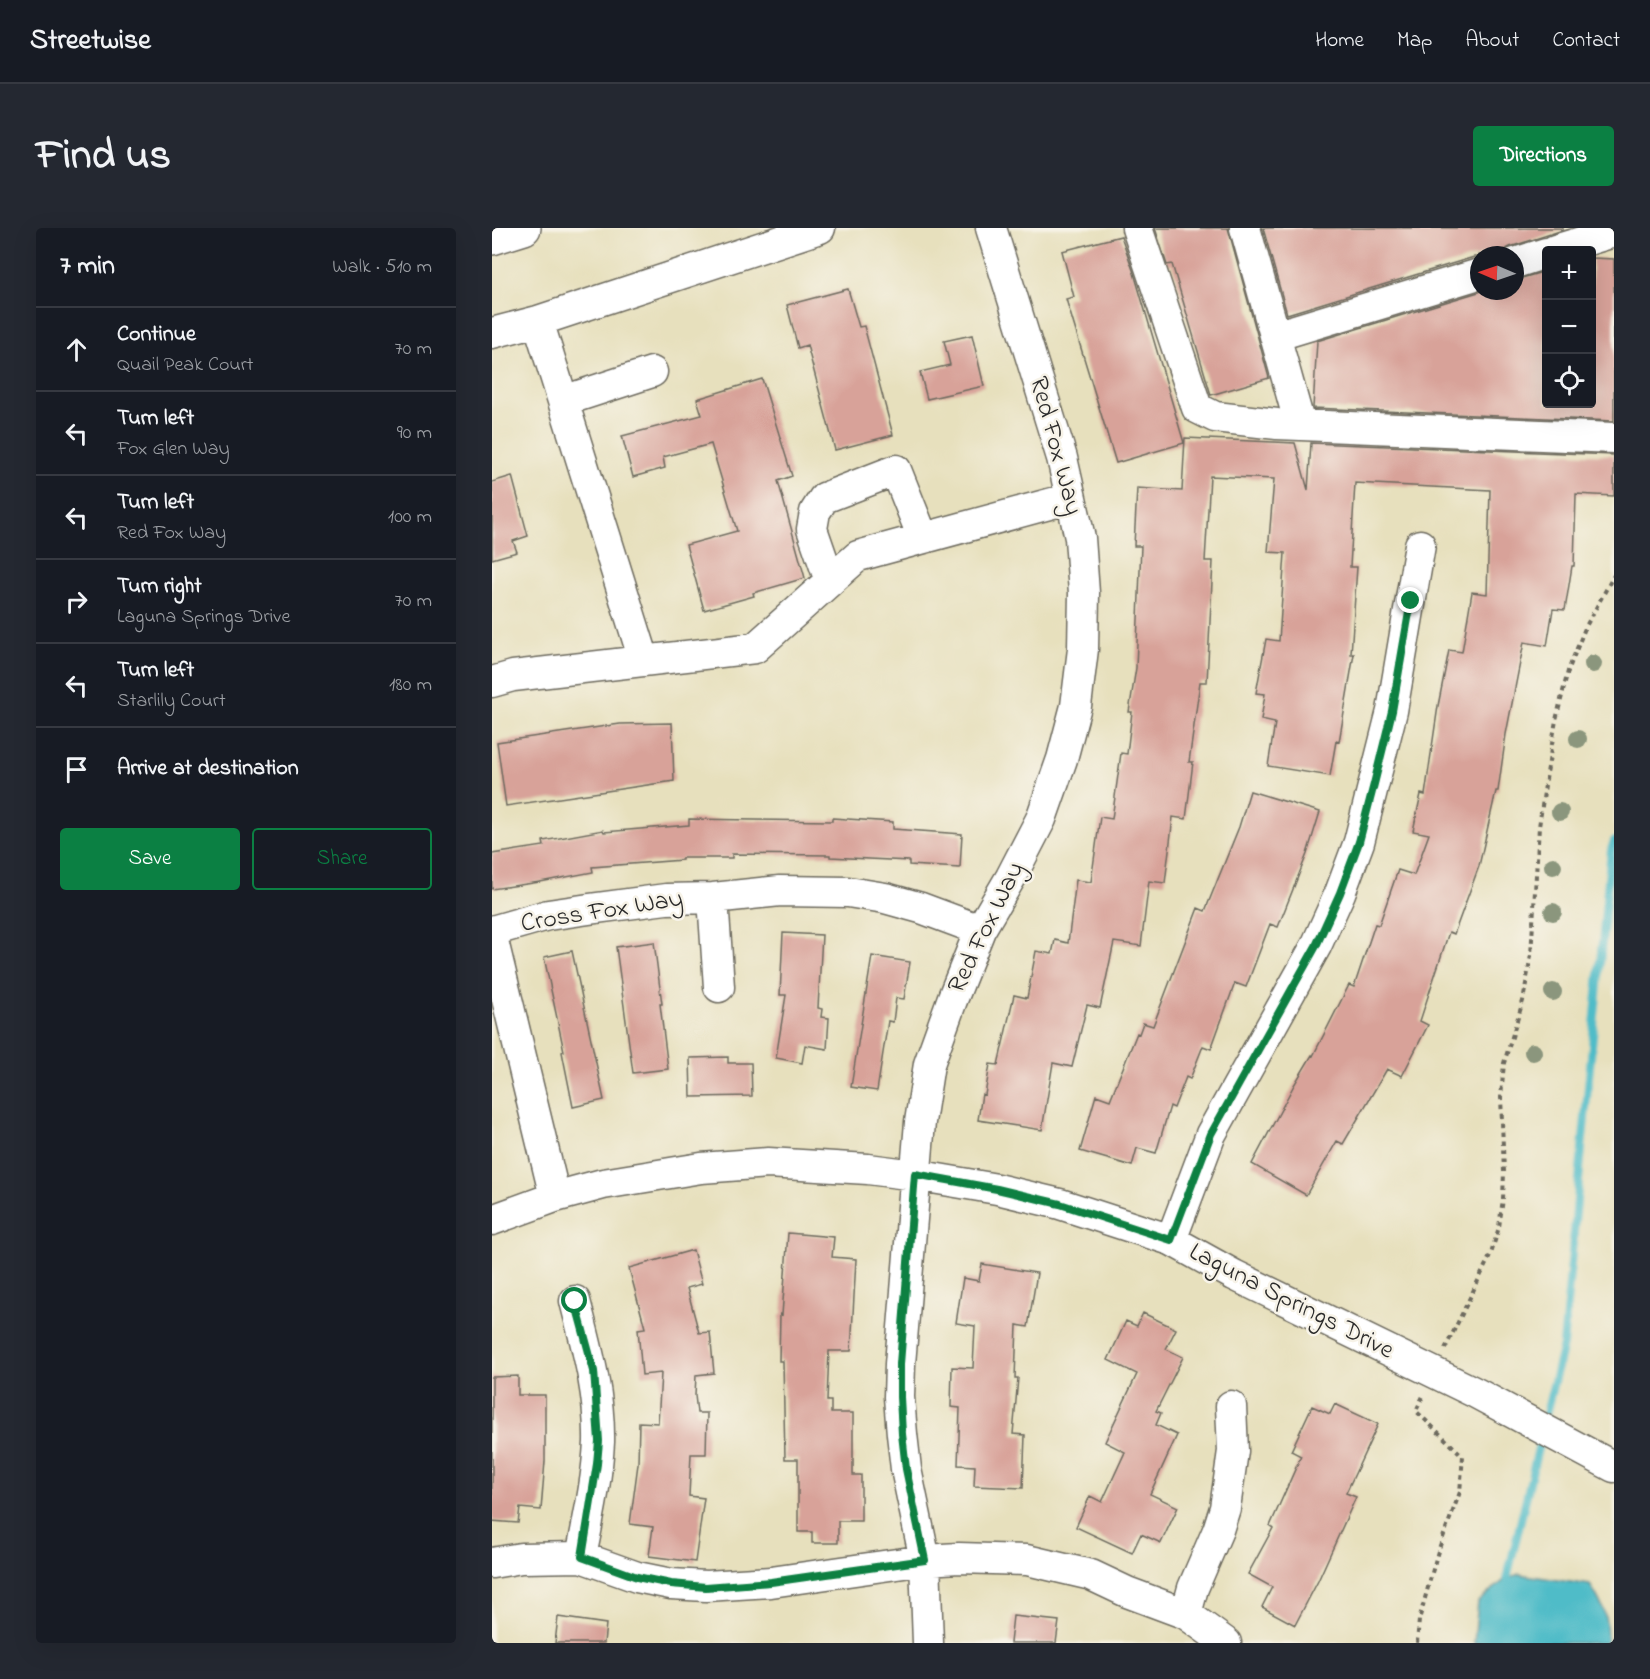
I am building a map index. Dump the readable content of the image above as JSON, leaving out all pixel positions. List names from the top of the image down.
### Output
{
  "streets": {
    "street": ["Red Fox Way", "Cross Fox Way", "Laguna Springs Drive"]
  },
  "crossings": [
    ["Red Fox Way", "Cross Fox Way"],
    ["Red Fox Way", "Laguna Springs Drive"]
  ],
  "north": "left",
  "page": {
    "header": "Streetwise",
    "nav": [
      "Home",
      "Map",
      "About",
      "Contact"
    ],
    "title": "Find us",
    "buttons": [
      "Directions",
      ["Save", "Share"]
    ],
    "heading": ["7 min", "Walk · 510 m"],
    "map_buttons": ["+", "−"],
    "list": [
      ["Continue", "Quail Peak Court", "70 m"],
      ["Turn left", "Fox Glen Way", "90 m"],
      ["Turn left", "Red Fox Way", "100 m"],
      ["Turn right", "Laguna Springs Drive", "70 m"],
      ["Turn left", "Starlily Court", "180 m"],
      "Arrive at destination"
    ]
  }
}
